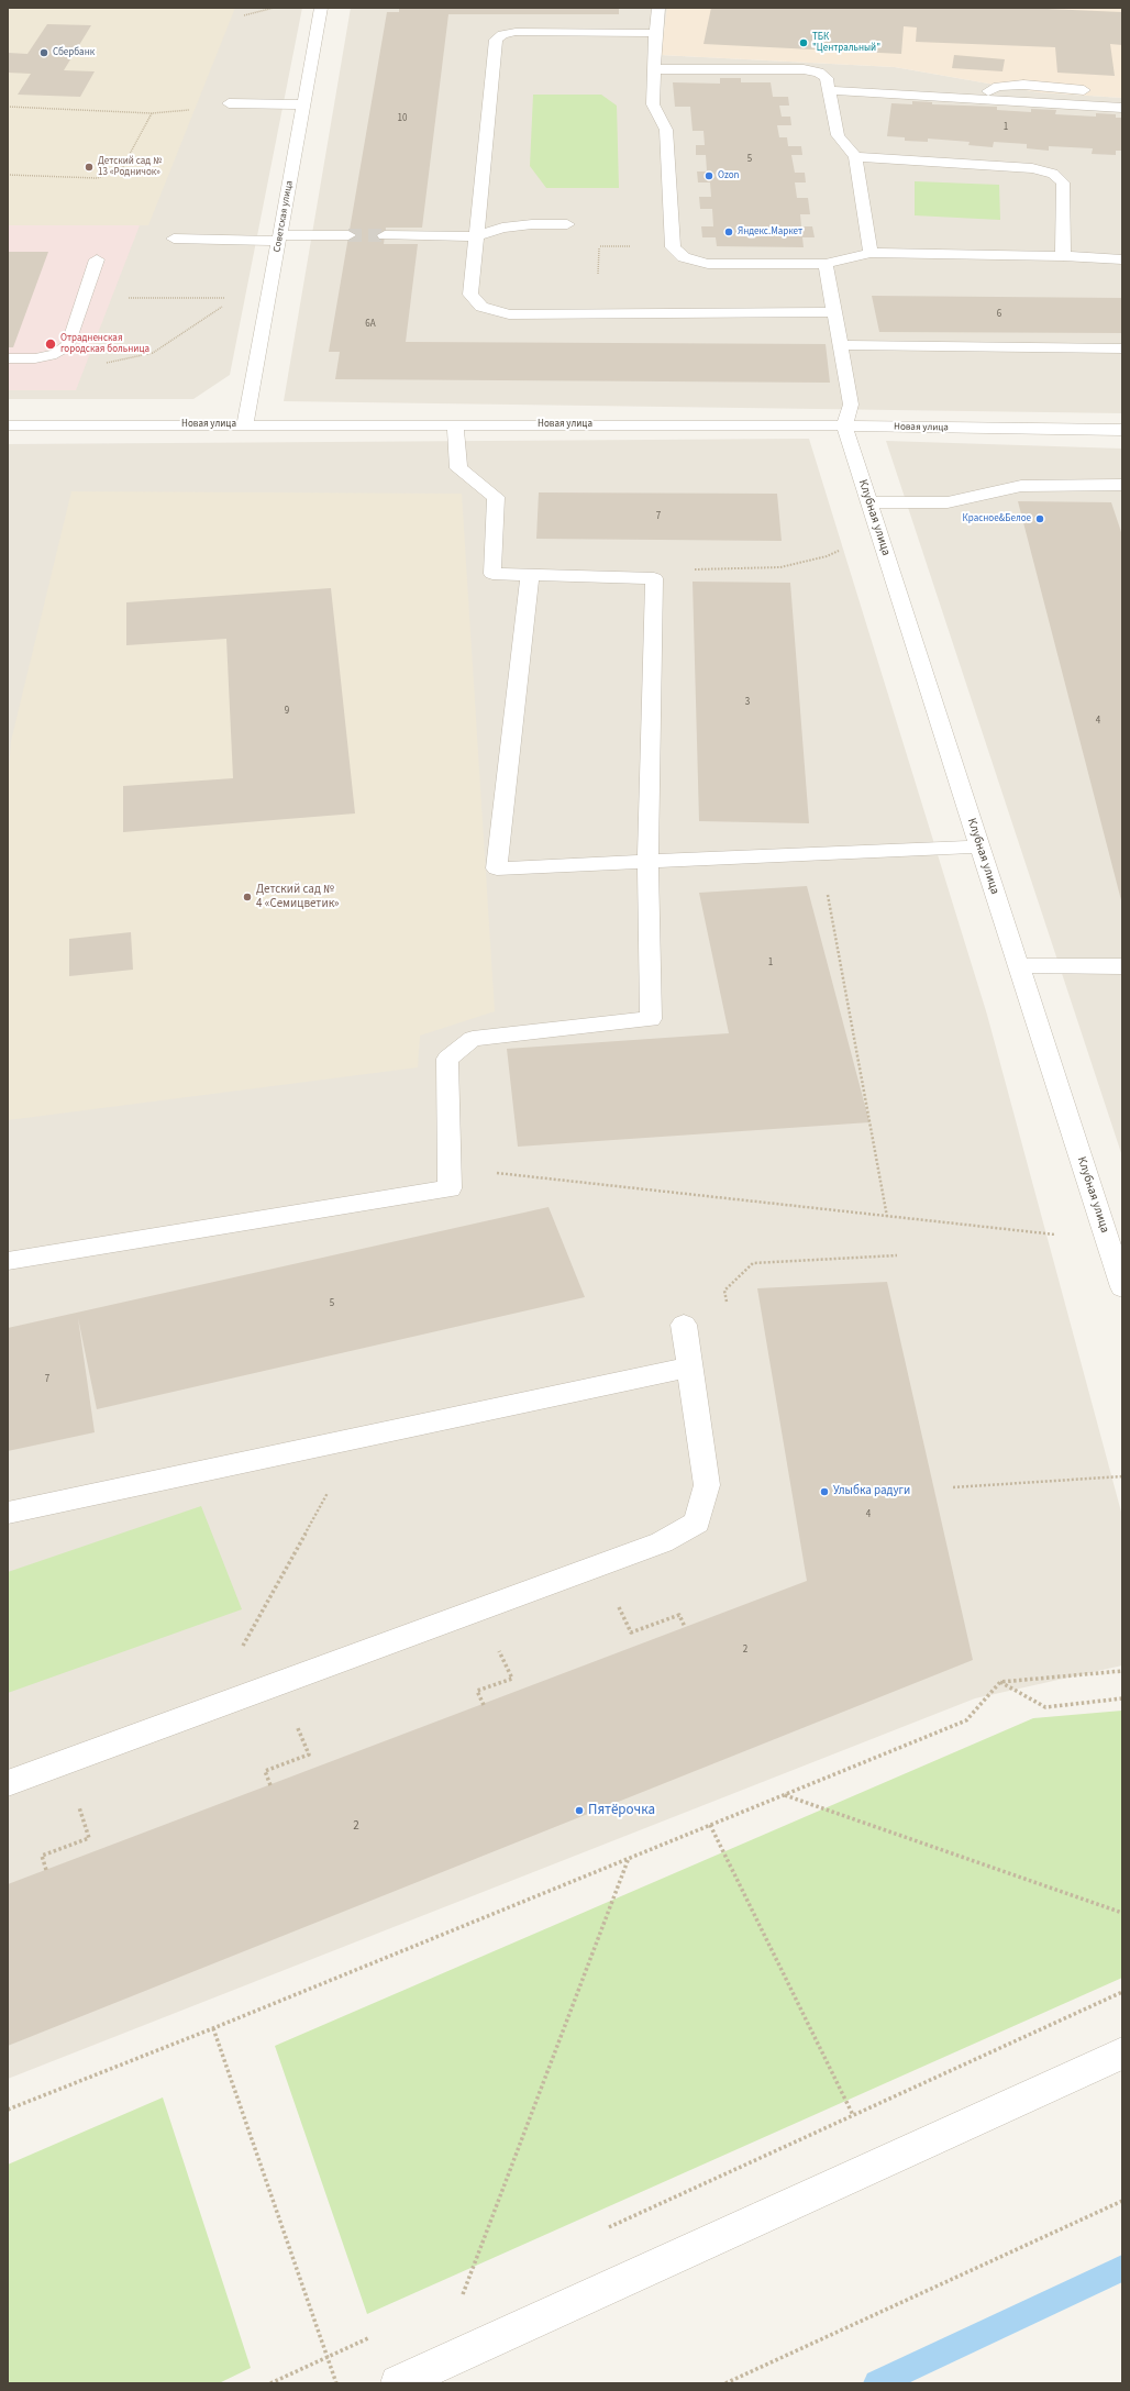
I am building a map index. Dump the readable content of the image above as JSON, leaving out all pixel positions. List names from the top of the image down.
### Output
{
  "streets": {
    "street": ["Советская улица", "Новая улица", "Клубная улица"]
  },
  "crossings": [
    ["Советская улица", "Новая улица"],
    ["Новая улица", "Клубная улица"]
  ],
  "places": [
    "ТБК \"Центральный\"",
    "Сбербанк",
    "Детский сад № 13 «Родничок»",
    "Ozon",
    "Яндекс.Маркет",
    "Отрадненская городская больница",
    "Красное&Белое",
    "Детский сад № 4 «Семицветик»",
    "Улыбка радуги",
    "Пятёрочка"
  ],
  "house_numbers": [
    "10",
    "1",
    "5",
    "6",
    "6А",
    "7",
    "3",
    "9",
    "4",
    "1",
    "5",
    "7",
    "4",
    "2",
    "2"
  ]
}
